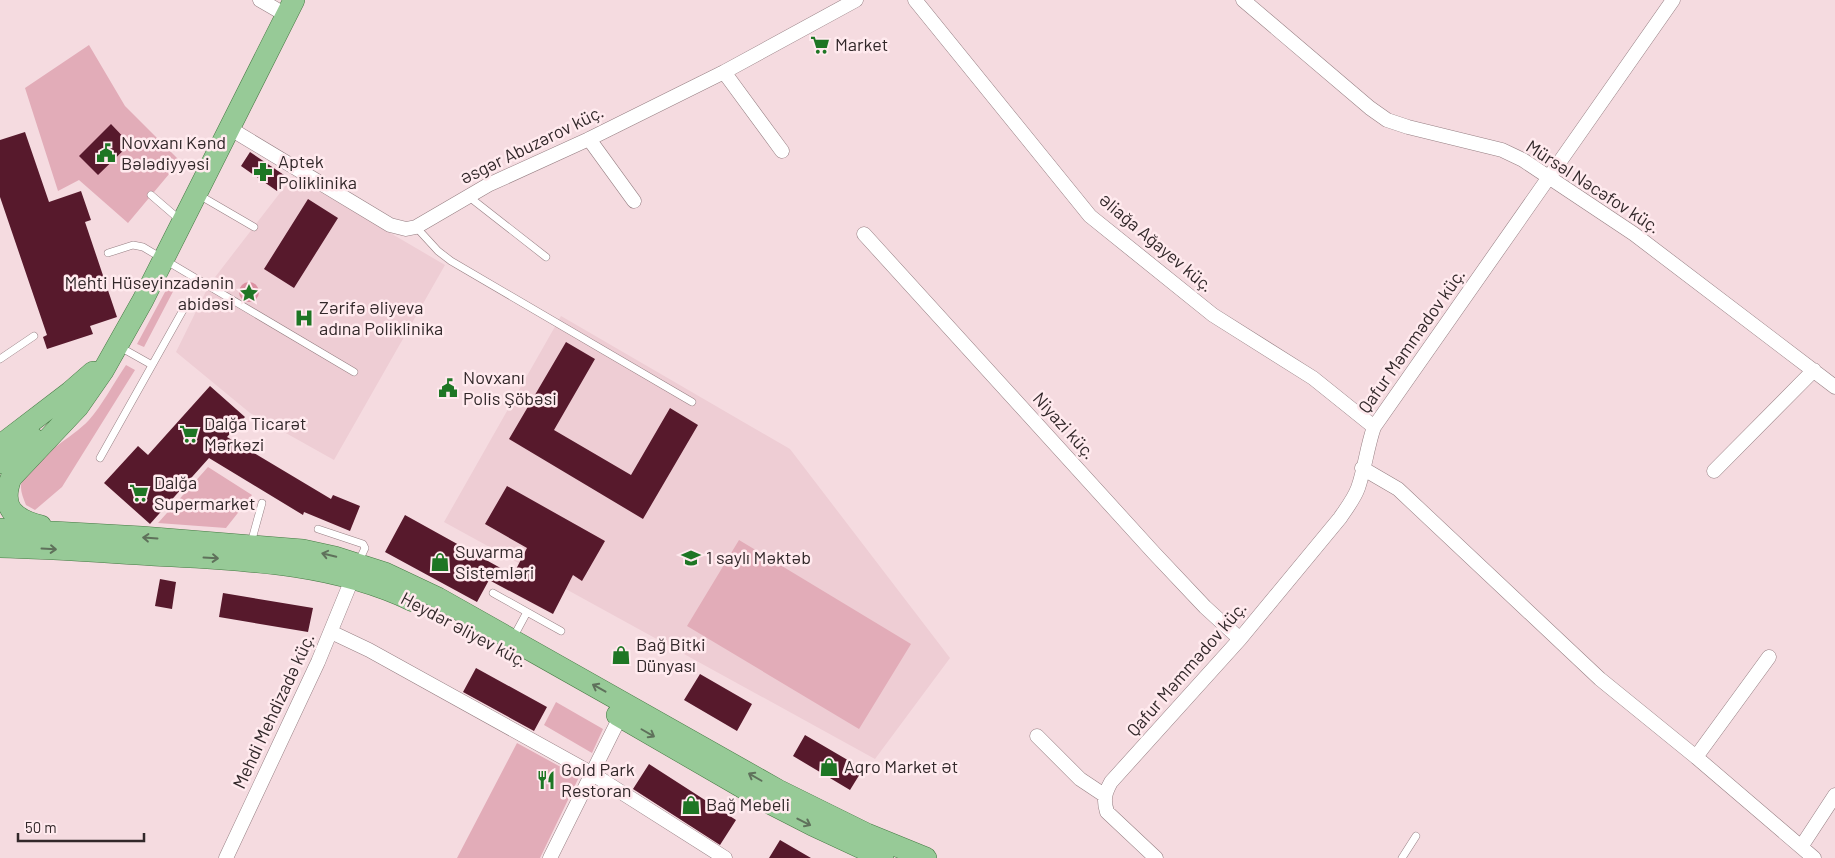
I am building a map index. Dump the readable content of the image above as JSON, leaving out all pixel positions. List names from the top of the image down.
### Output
{
  "streets": {
    "main road": ["Heydər Əliyev küç."],
    "street": [
      "Əsgər Abuzərov küç.",
      "Mürsəl Nəcəfov küç.",
      "Əliağa Ağayev küç.",
      "Qafur Məmmədov küç.",
      "Niyazi küç.",
      "Mehdi Mehdizadə küç."
    ]
  },
  "crossings": [
    ["Mürsəl Nəcəfov küç.", "Qafur Məmmədov küç."],
    ["Əliağa Ağayev küç.", "Qafur Məmmədov küç."],
    ["Qafur Məmmədov küç.", "Niyazi küç."],
    ["Heydər Əliyev küç.", "Mehdi Mehdizadə küç."]
  ],
  "places": {
    "supermarket": ["Market", "Dalğa Ticarət Mərkəzi", "Dalğa Supermarket"],
    "public building": ["Novxanı Kənd Bələdiyyəsi", "Novxanı Polis Şöbəsi"],
    "pharmacy": ["Aptek Poliklinika"],
    "place": ["Mehti Hüseyinzadənin abidəsi"],
    "hospital": ["Zərifə Əliyeva adına Poliklinika"],
    "school or university": ["1 saylı Məktəb"],
    "shop": [
      "Suvarma Sistemləri",
      "Bağ Bitki Dünyası",
      "Aqro Market Ət",
      "Bağ Mebeli"
    ],
    "restaurant": ["Gold Park Restoran"]
  },
  "scale_bar": "50 m"
}
